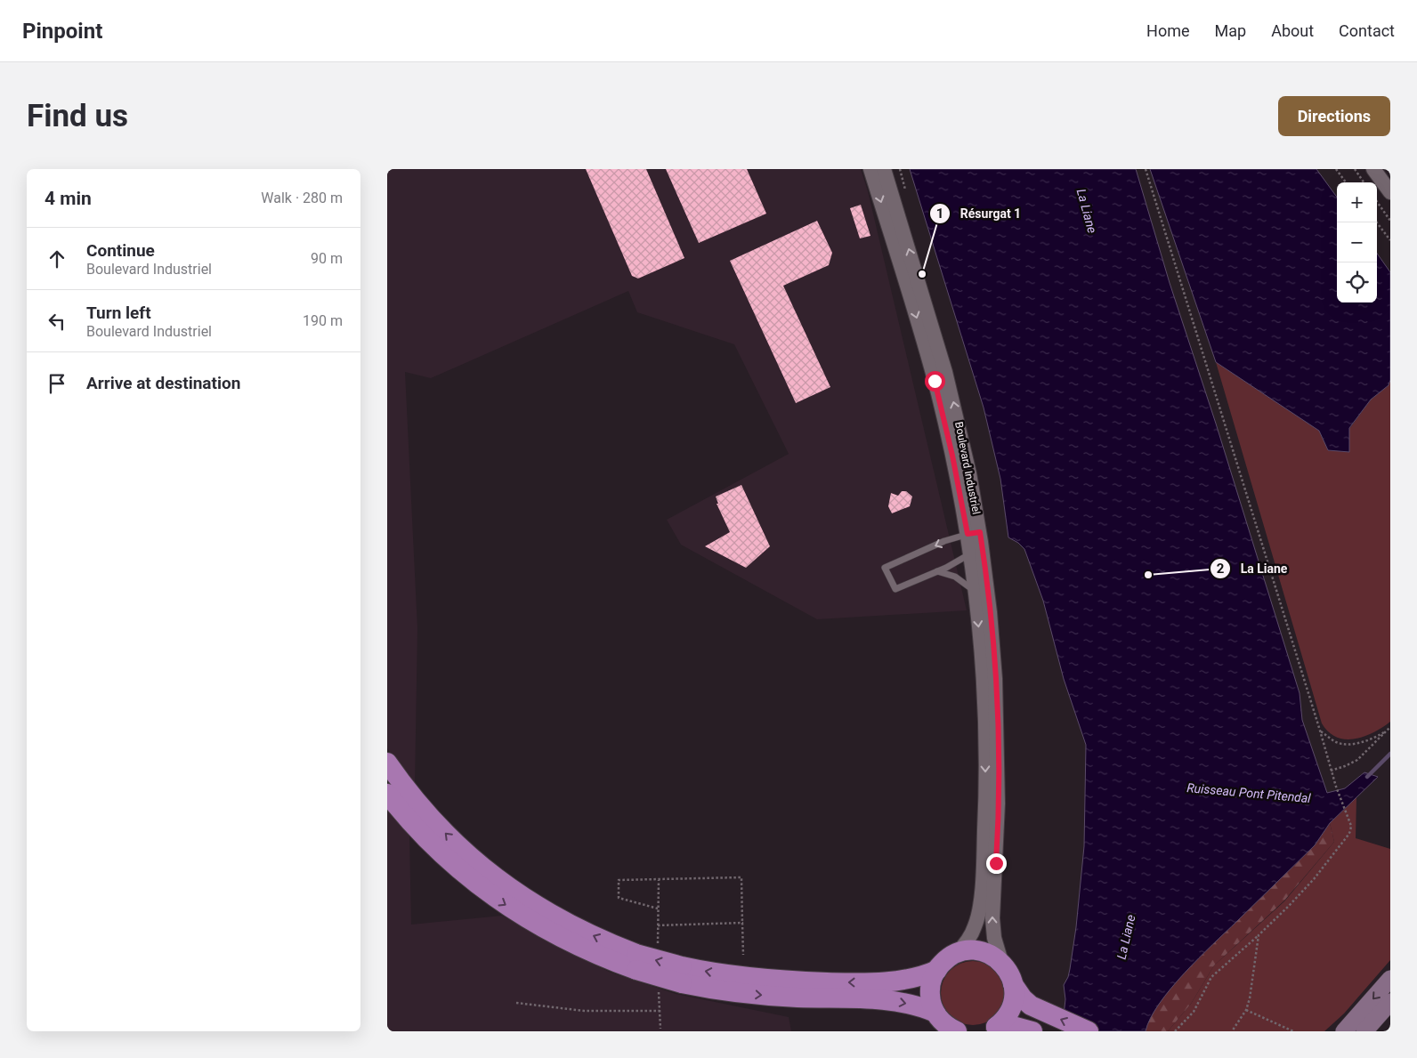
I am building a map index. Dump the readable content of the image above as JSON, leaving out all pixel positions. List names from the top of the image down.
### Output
{
  "streets": {
    "street": ["Boulevard Industriel"]
  },
  "water": ["La Liane", "Ruisseau Pont Pitendal"],
  "places": ["Résurgat 1", "La Liane"],
  "page": {
    "header": "Pinpoint",
    "nav": [
      "Home",
      "Map",
      "About",
      "Contact"
    ],
    "buttons": "Directions",
    "title": "Find us",
    "heading": ["4 min", "Walk · 280 m"],
    "map_buttons": ["+", "−"],
    "list": [
      ["Continue", "Boulevard Industriel", "90 m"],
      ["Turn left", "Boulevard Industriel", "190 m"],
      "Arrive at destination"
    ]
  }
}
